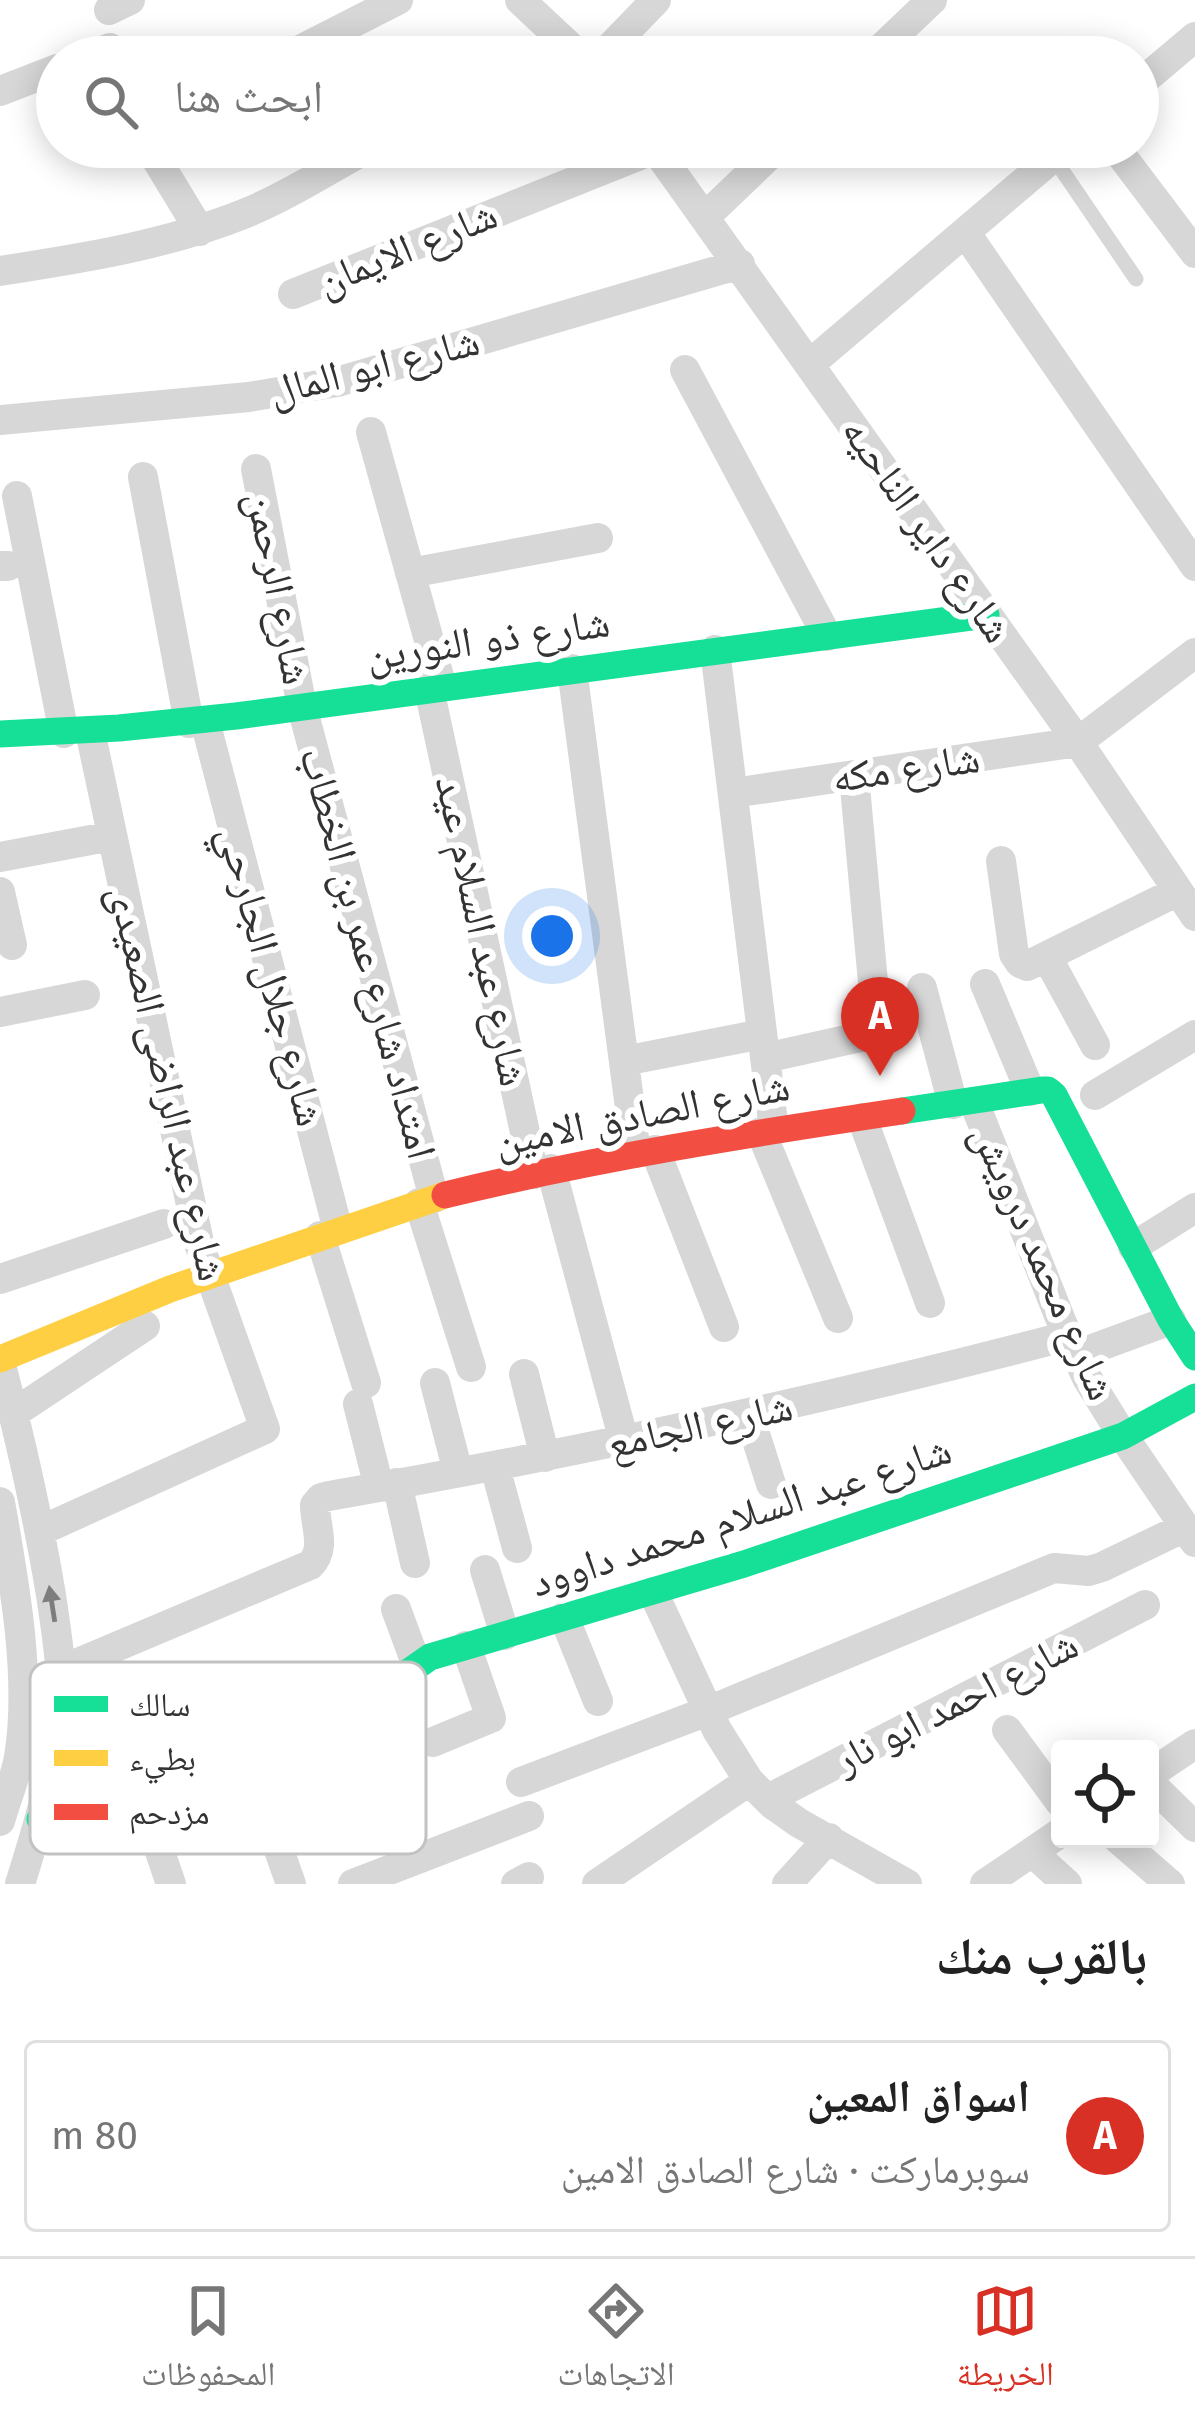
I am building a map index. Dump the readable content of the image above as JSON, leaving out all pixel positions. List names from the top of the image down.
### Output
{
  "streets": {
    "street": [
      "شارع الايمان",
      "شارع ابو المال",
      "شارع داير الناحيه",
      "شارع الرحمن",
      "شارع ذو النورين",
      "شارع مكه",
      "شارع عبد السلام عيد",
      "امتداد شارع عمر بن الخطاب",
      "شارع جلال الجارحي",
      "شارع عبد الراضى الصعيدى",
      "شارع الصادق الامين",
      "شارع محمد درويش",
      "شارع الجامع",
      "شارع عبد السلام محمد داوود",
      "شارع احمد ابو نار"
    ]
  },
  "crossings": [
    ["شارع ابو المال", "شارع داير الناحيه"],
    ["شارع داير الناحيه", "شارع ذو النورين"],
    ["شارع داير الناحيه", "شارع مكه"],
    ["شارع الرحمن", "شارع ذو النورين"],
    ["شارع الرحمن", "امتداد شارع عمر بن الخطاب"],
    ["شارع ذو النورين", "شارع عبد السلام عيد"],
    ["شارع ذو النورين", "امتداد شارع عمر بن الخطاب"],
    ["شارع ذو النورين", "شارع جلال الجارحي"],
    ["شارع ذو النورين", "شارع عبد الراضى الصعيدى"],
    ["شارع عبد السلام عيد", "شارع الصادق الامين"],
    ["شارع عبد السلام عيد", "شارع الجامع"],
    ["امتداد شارع عمر بن الخطاب", "شارع الصادق الامين"],
    ["شارع جلال الجارحي", "شارع الصادق الامين"],
    ["شارع جلال الجارحي", "شارع الجامع"],
    ["شارع عبد الراضى الصعيدى", "شارع الصادق الامين"],
    ["شارع الصادق الامين", "شارع محمد درويش"],
    ["شارع محمد درويش", "شارع الجامع"],
    ["شارع محمد درويش", "شارع عبد السلام محمد داوود"]
  ],
  "legend": ["سالك", "بطيء", "مزدحم"],
  "page": {
    "search": "ابحث هنا",
    "pins": "A",
    "heading": "بالقرب منك",
    "list": [
      {
        "mark": "A",
        "name": "اسواق المعين",
        "note": "سوبرماركت · شارع الصادق الامين",
        "value": "80 m"
      }
    ],
    "nav": ["الخريطة", "الاتجاهات", "المحفوظات"]
  }
}
